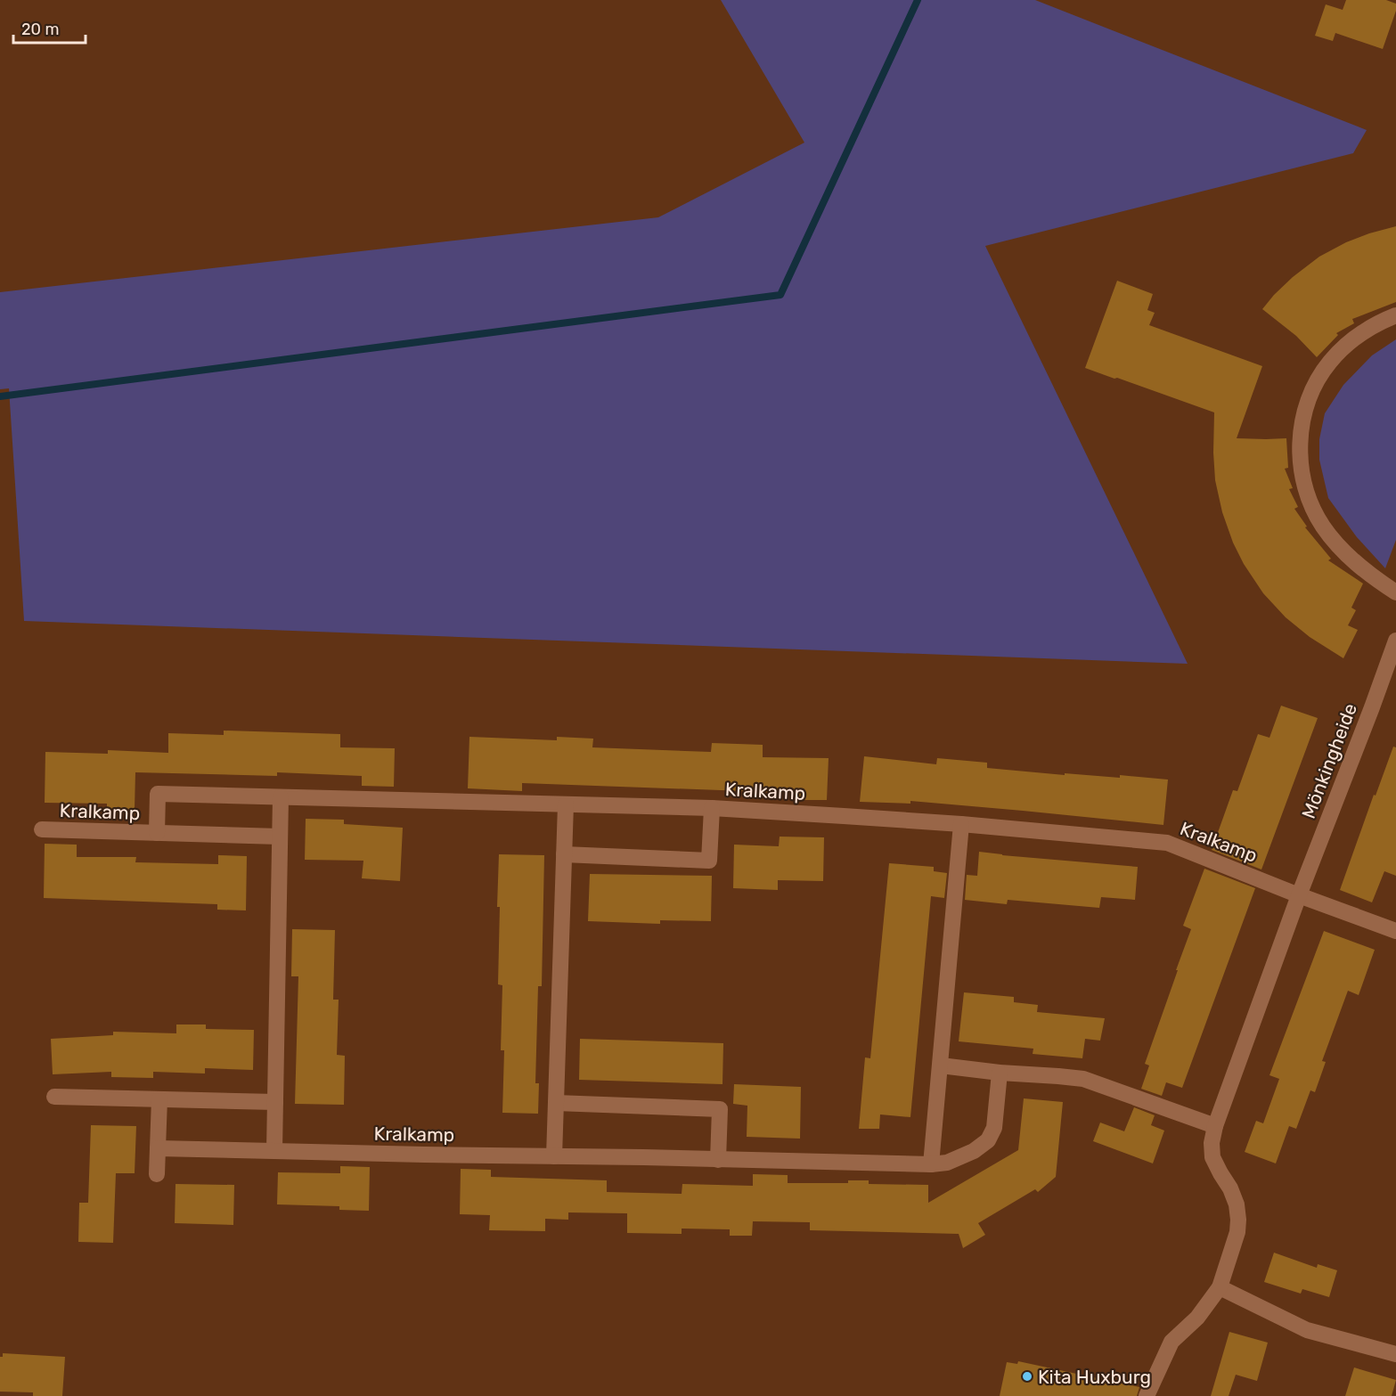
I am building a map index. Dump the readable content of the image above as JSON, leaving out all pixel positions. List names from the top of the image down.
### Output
{
  "streets": {
    "street": ["Mönkingheide", "Kralkamp"]
  },
  "crossings": [
    ["Mönkingheide", "Kralkamp"]
  ],
  "places": ["Kita Huxburg"],
  "scale_bar": "20 m"
}
